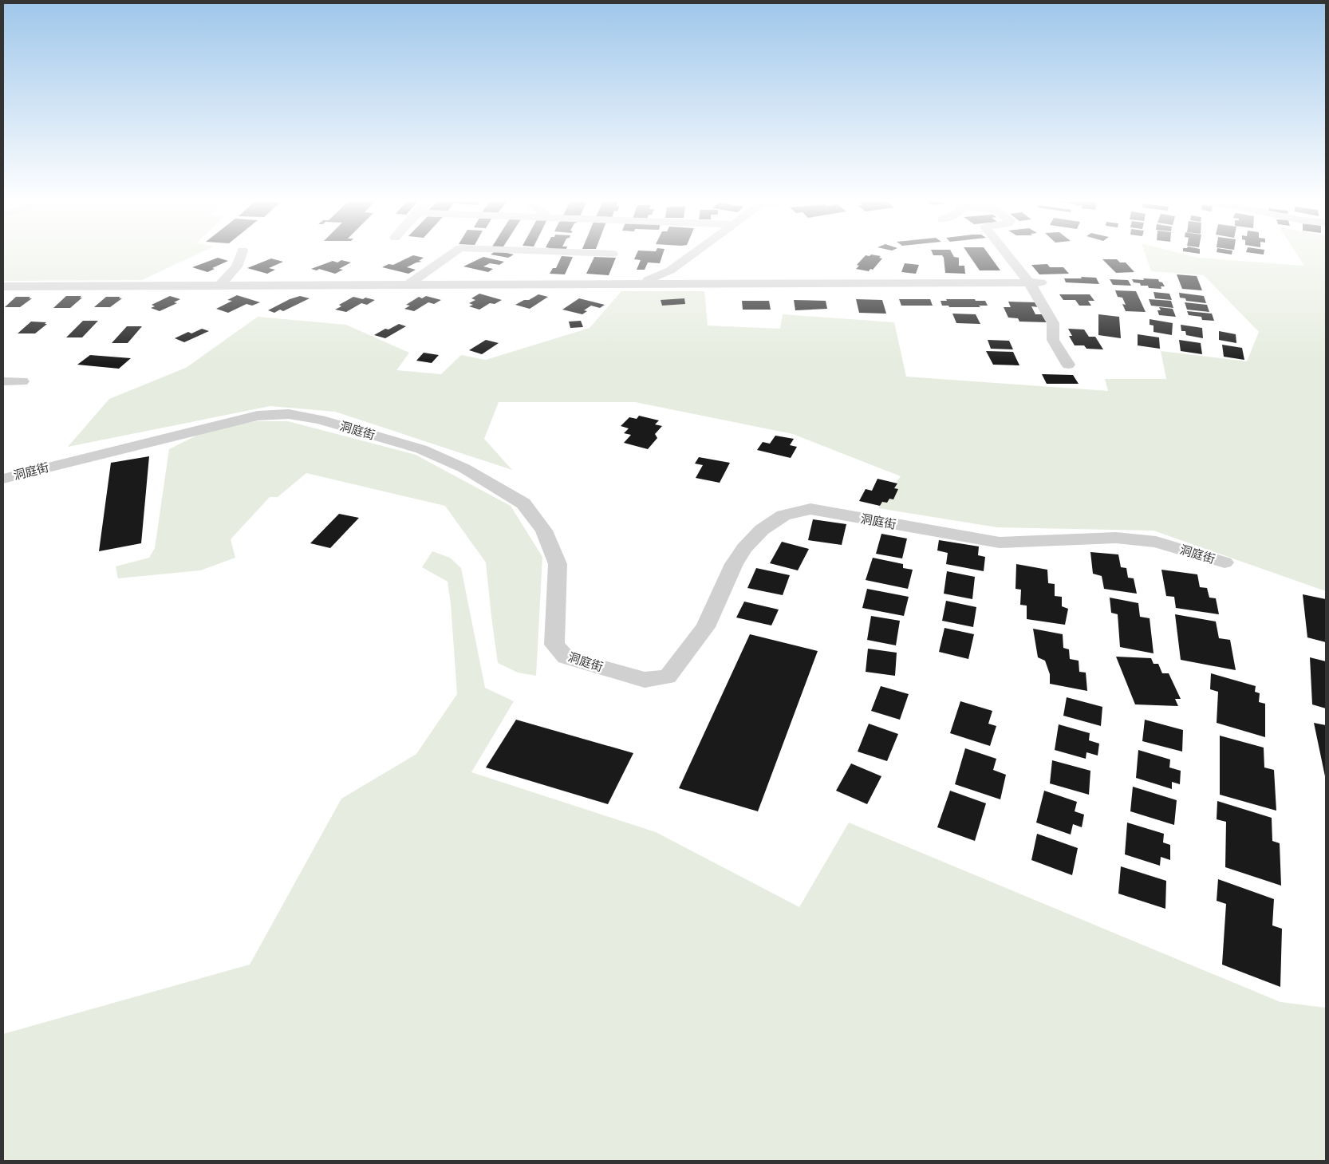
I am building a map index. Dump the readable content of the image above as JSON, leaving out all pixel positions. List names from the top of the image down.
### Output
{
  "streets": {
    "street": ["洞庭街"]
  }
}
